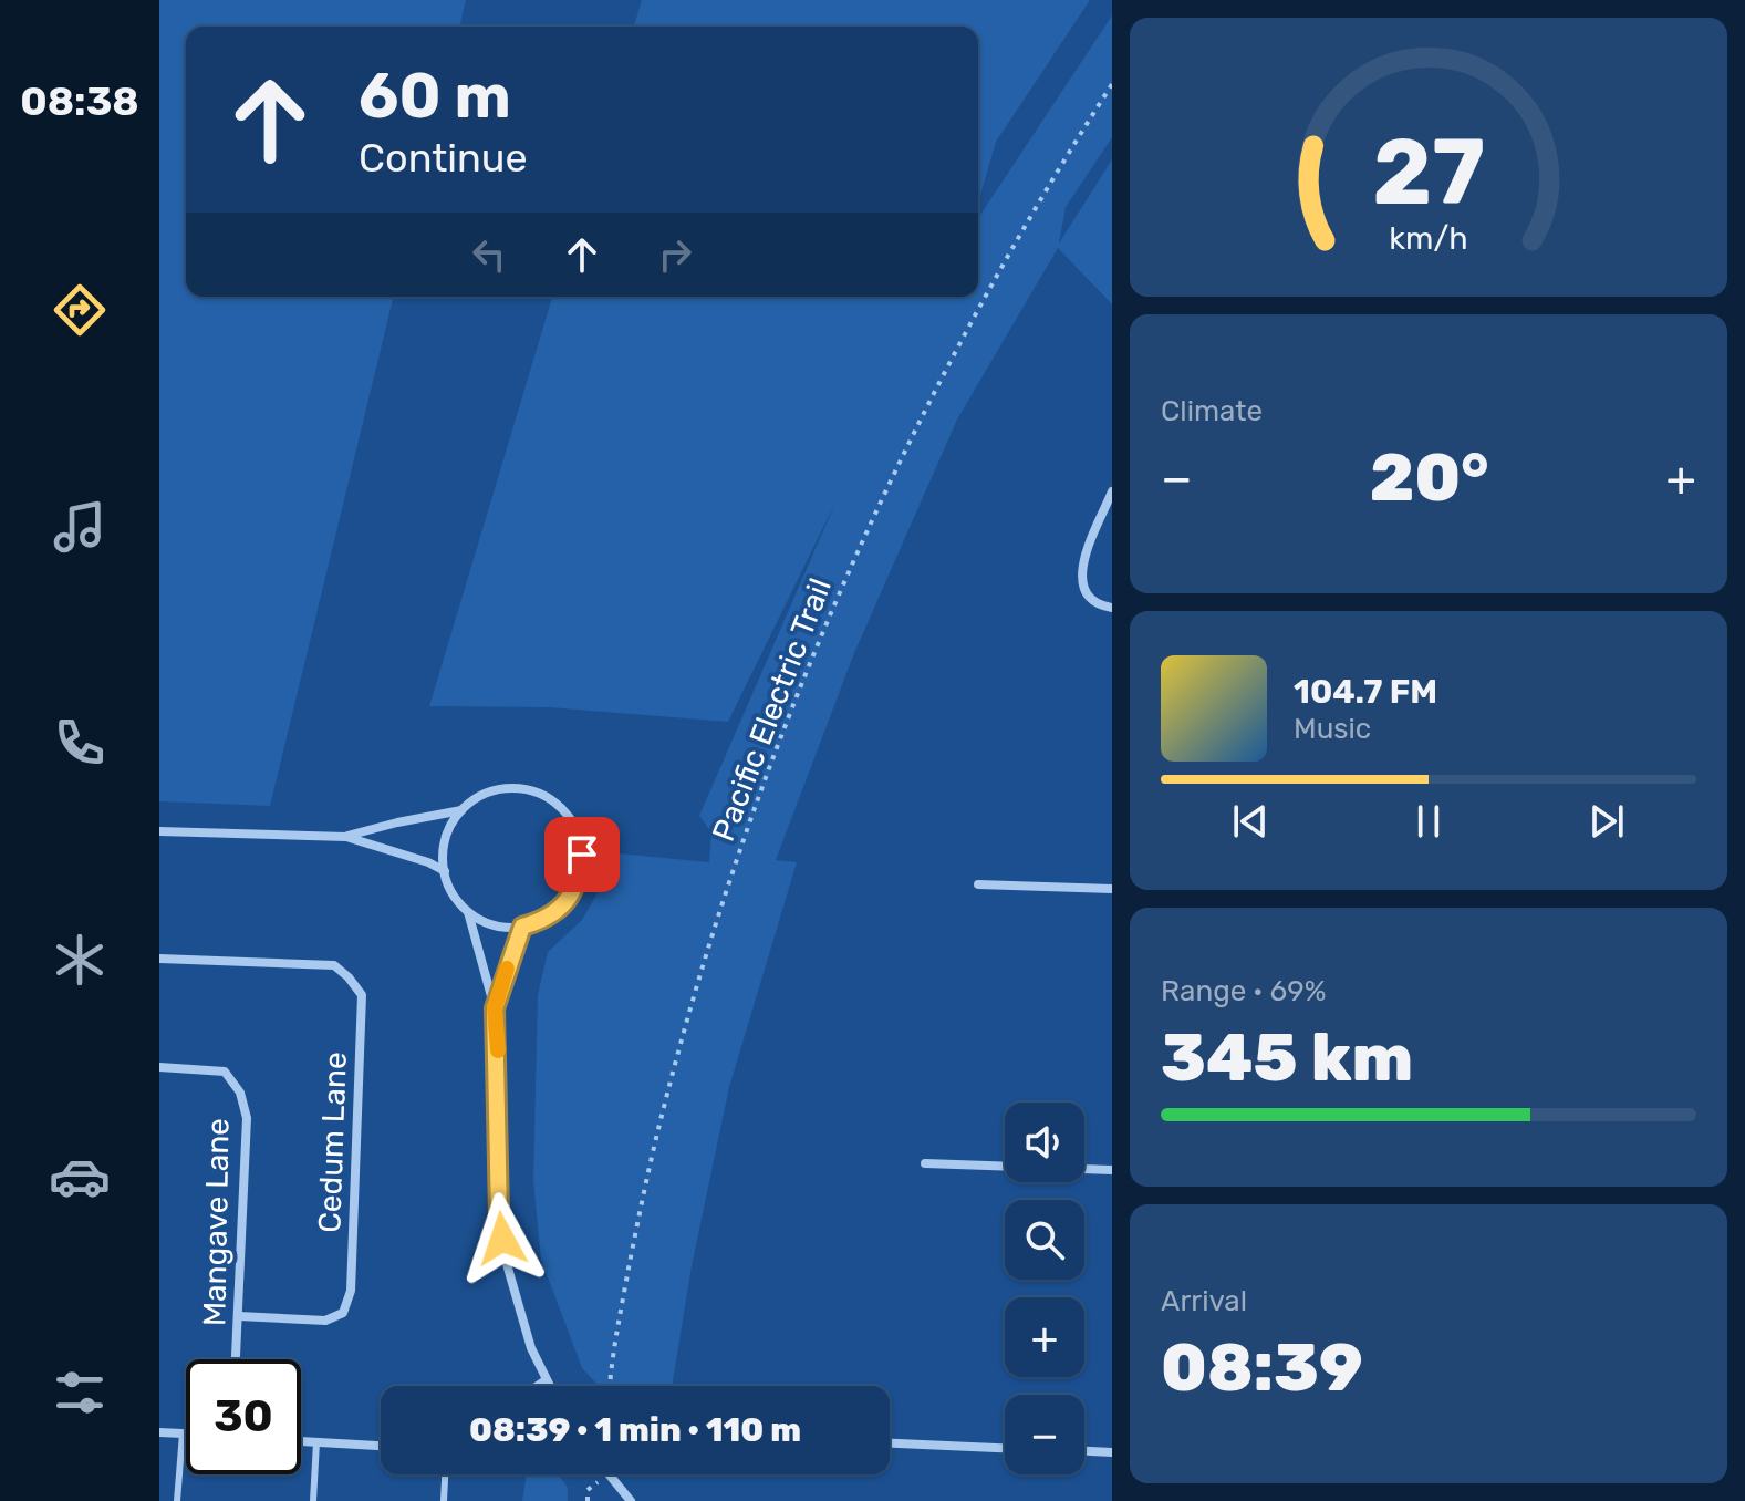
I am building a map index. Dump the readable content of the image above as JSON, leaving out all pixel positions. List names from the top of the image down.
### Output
{
  "streets": {
    "street": ["Cedum Lane", "Mangave Lane"],
    "path": ["Pacific Electric Trail"]
  },
  "crossings": [
    ["Cedum Lane", "Mangave Lane"]
  ],
  "page": {
    "tabs": "08:38",
    "turn": ["60 m", "Continue"],
    "tile": [
      "Climate",
      ["Range · 69%", "345 km"],
      ["Arrival", "08:39"]
    ],
    "heat": ["−", "20°", "+"],
    "song": ["104.7 FM", "Music"],
    "map_buttons": ["+", "−"],
    "limit": "30",
    "trip": "08:39 · 1 min · 110 m",
    "gauge": ["27", "km/h"]
  }
}
